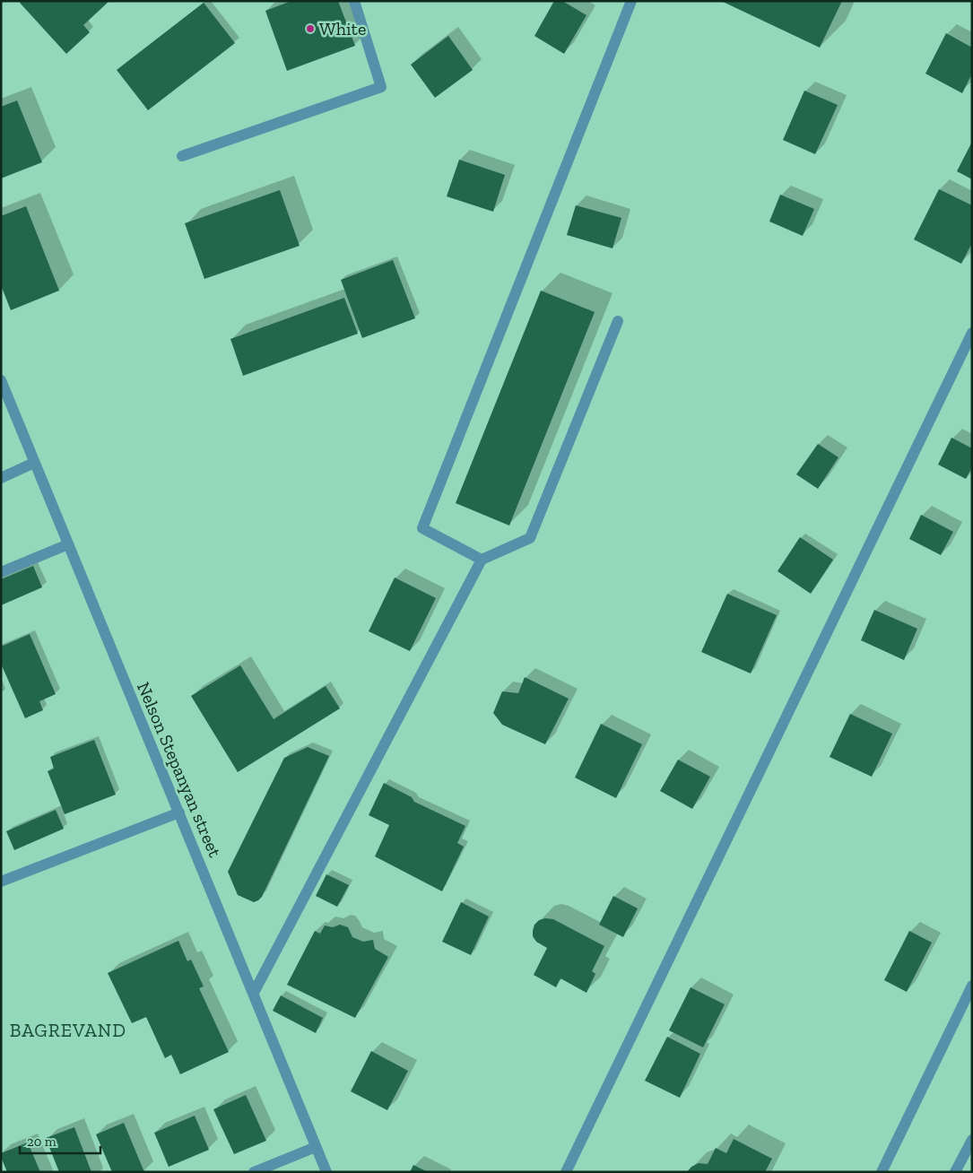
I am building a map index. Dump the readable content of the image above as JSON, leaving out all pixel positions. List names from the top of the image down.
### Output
{
  "streets": {
    "street": ["Nelson Stepanyan street"]
  },
  "districts": ["BAGREVAND"],
  "places": ["White"],
  "scale_bar": "20 m"
}
